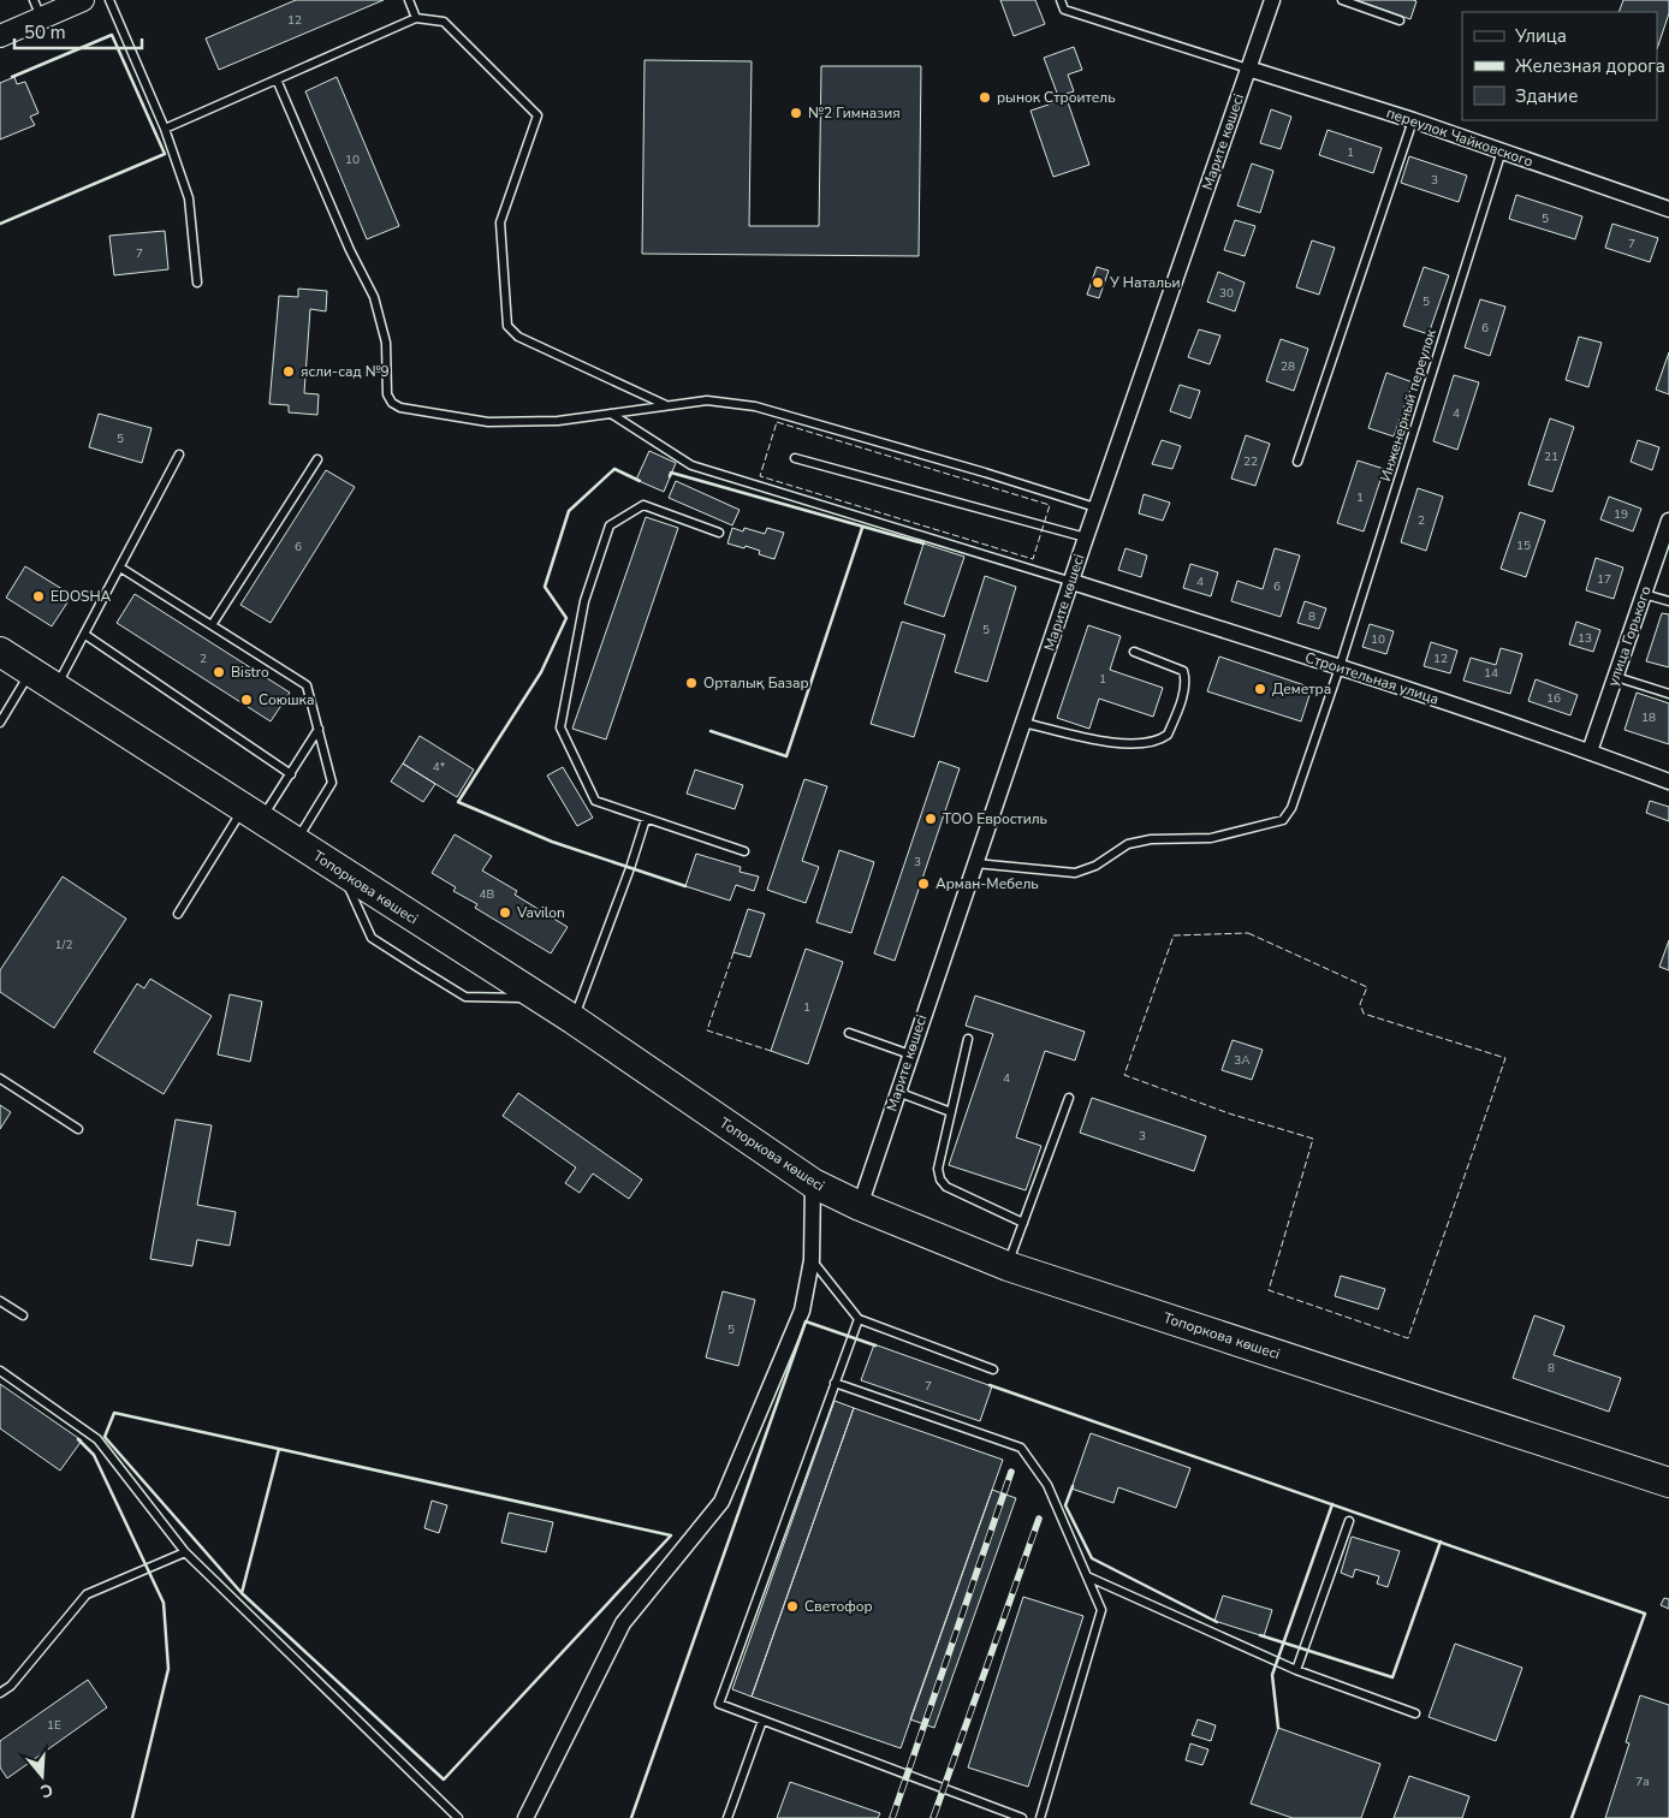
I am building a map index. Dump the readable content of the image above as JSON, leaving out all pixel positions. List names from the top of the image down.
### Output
{
  "streets": {
    "highway": ["Топоркова көшесі"],
    "street": [
      "переулок Чайковского",
      "Марите көшесі",
      "улица Горького",
      "Строительная улица"
    ],
    "lane": ["Инженерный переулок"]
  },
  "crossings": [
    ["переулок Чайковского", "Марите көшесі"],
    ["переулок Чайковского", "Инженерный переулок"],
    ["Марите көшесі", "Инженерный переулок"],
    ["Марите көшесі", "Строительная улица"],
    ["Марите көшесі", "Топоркова көшесі"],
    ["Инженерный переулок", "Строительная улица"],
    ["улица Горького", "Строительная улица"]
  ],
  "places": [
    "рынок Строитель",
    "№2 Гимназия",
    "У Натальи",
    "ясли-сад №9",
    "EDOSHA",
    "Bistro",
    "Орталық Базар",
    "Деметра",
    "Союшка",
    "ТОО Евростиль",
    "Арман-Мебель",
    "Vavilon",
    "Светофор"
  ],
  "house_numbers": [
    "12",
    "1",
    "10",
    "3",
    "5",
    "7",
    "7",
    "30",
    "5",
    "6",
    "28",
    "4",
    "5",
    "21",
    "22",
    "1",
    "19",
    "2",
    "15",
    "6",
    "17",
    "4",
    "6",
    "8",
    "5",
    "13",
    "10",
    "2",
    "12",
    "14",
    "1",
    "16",
    "18",
    "4*",
    "3",
    "4В",
    "1/2",
    "1",
    "3А",
    "4",
    "3",
    "5",
    "8",
    "7",
    "1Е",
    "7а"
  ],
  "legend": ["Улица", "Железная дорога", "Здание"],
  "scale_bar": "50 m",
  "north": "bottom"
}
